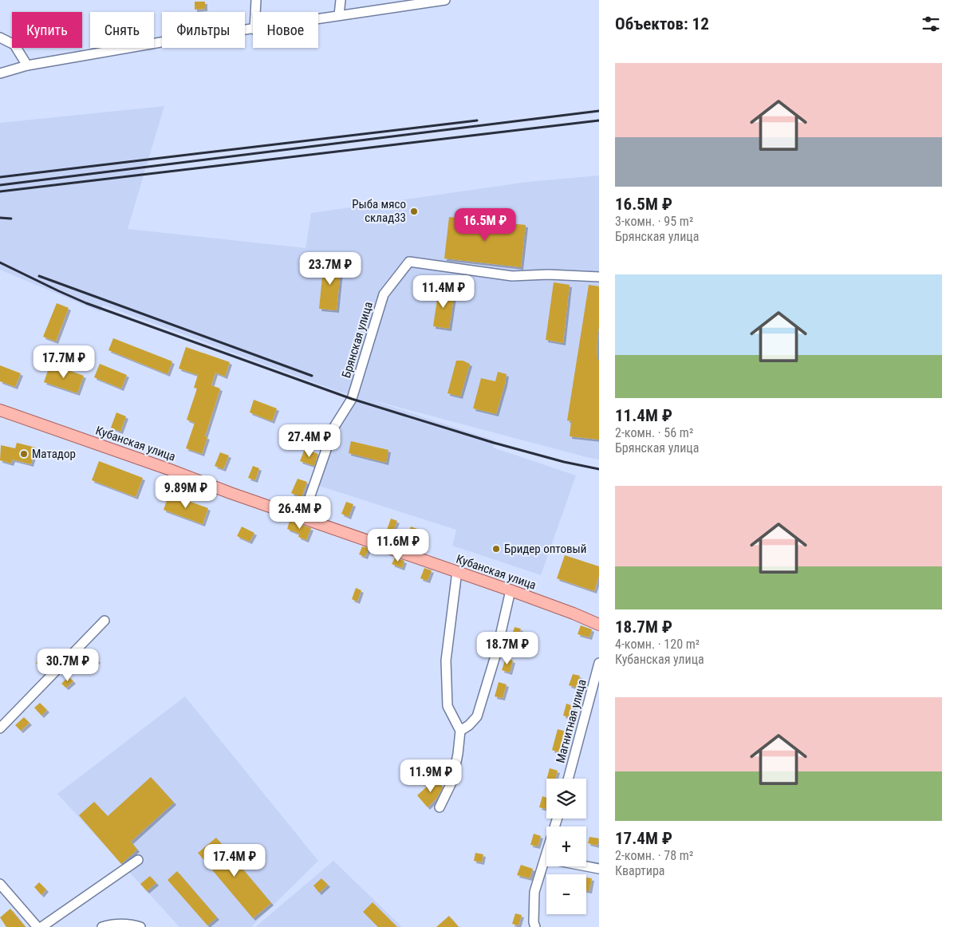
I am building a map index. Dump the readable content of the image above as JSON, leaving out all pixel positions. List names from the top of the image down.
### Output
{
  "streets": {
    "main road": ["Кубанская улица"],
    "street": ["Брянская улица", "Магнитная улица"]
  },
  "crossings": [
    ["Брянская улица", "Кубанская улица"]
  ],
  "places": ["Рыба мясо склад33", "Матадор", "Бридер оптовый"],
  "page": {
    "heading": "Объектов: 12",
    "chip": [
      "Купить",
      "Снять",
      "Фильтры",
      "Новое"
    ],
    "list": [
      {
        "name": "16.5M ₽",
        "note": "3-комн. · 95 m² · Брянская улица"
      },
      {
        "name": "11.4M ₽",
        "note": "2-комн. · 56 m² · Брянская улица"
      },
      {
        "name": "18.7M ₽",
        "note": "4-комн. · 120 m² · Кубанская улица"
      },
      {
        "name": "17.4M ₽",
        "note": "2-комн. · 78 m² · Квартира"
      }
    ],
    "price": [
      "16.5M ₽",
      "23.7M ₽",
      "11.4M ₽",
      "17.7M ₽",
      "27.4M ₽",
      "9.89M ₽",
      "26.4M ₽",
      "11.6M ₽",
      "18.7M ₽",
      "30.7M ₽",
      "11.9M ₽",
      "17.4M ₽"
    ],
    "map_buttons": ["+", "−"]
  }
}
